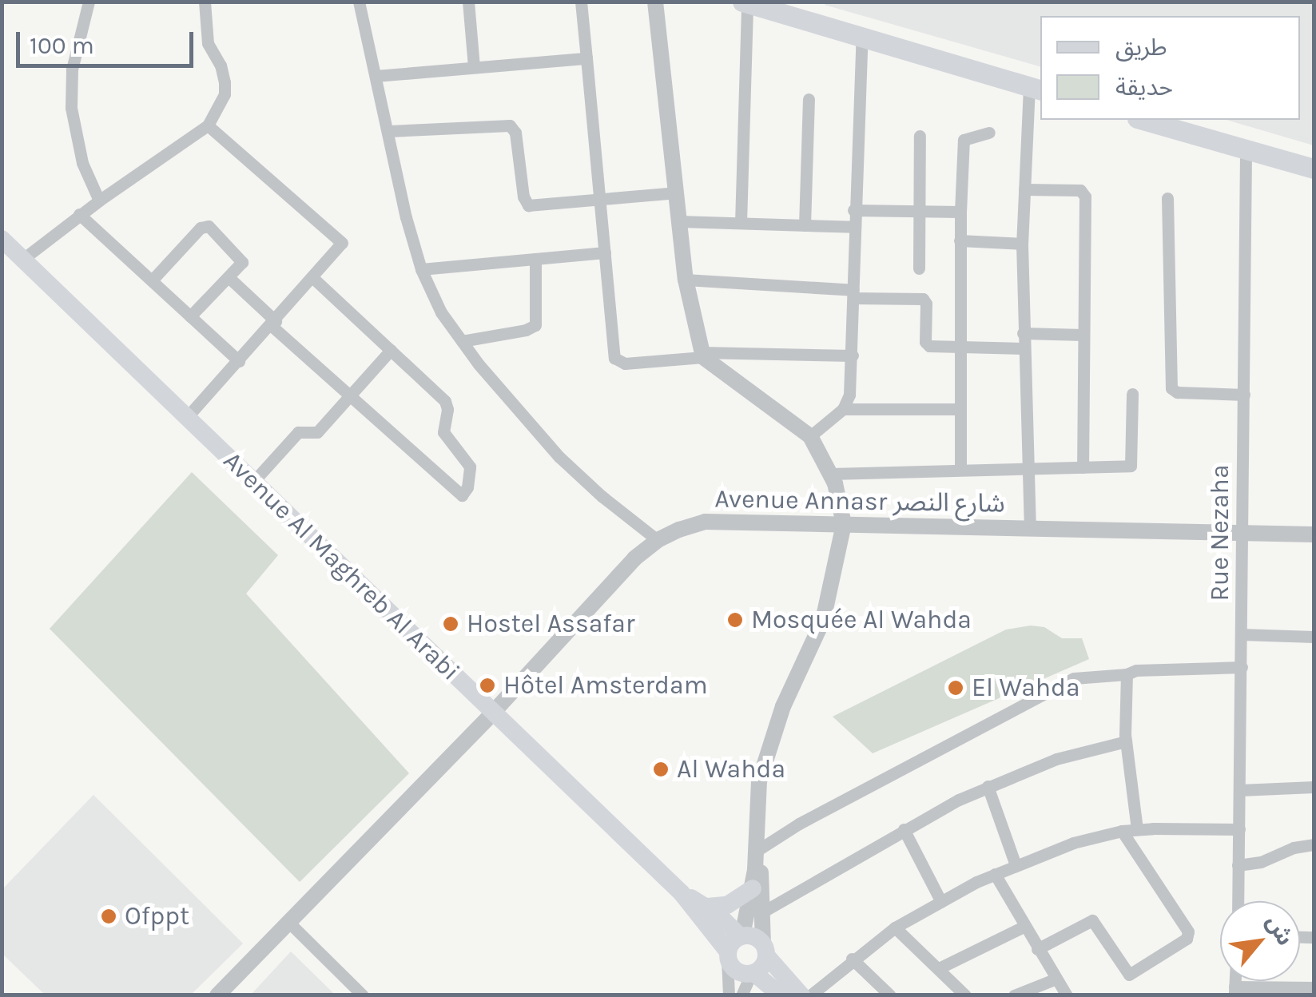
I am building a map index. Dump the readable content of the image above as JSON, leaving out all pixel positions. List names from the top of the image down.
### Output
{
  "streets": {
    "main road": ["Avenue Al Maghreb Al Arabi"],
    "street": ["Avenue Annasr شارع النصر", "Rue Nezaha"]
  },
  "crossings": [
    ["Avenue Annasr شارع النصر", "Rue Nezaha"],
    ["Avenue Annasr شارع النصر", "Avenue Al Maghreb Al Arabi"]
  ],
  "places": [
    "Mosquée Al Wahda",
    "Hostel Assafar",
    "Hôtel Amsterdam",
    "El Wahda",
    "Al Wahda",
    "Ofppt"
  ],
  "legend": ["طريق", "حديقة"],
  "scale_bar": "100 m",
  "north": "top right"
}
